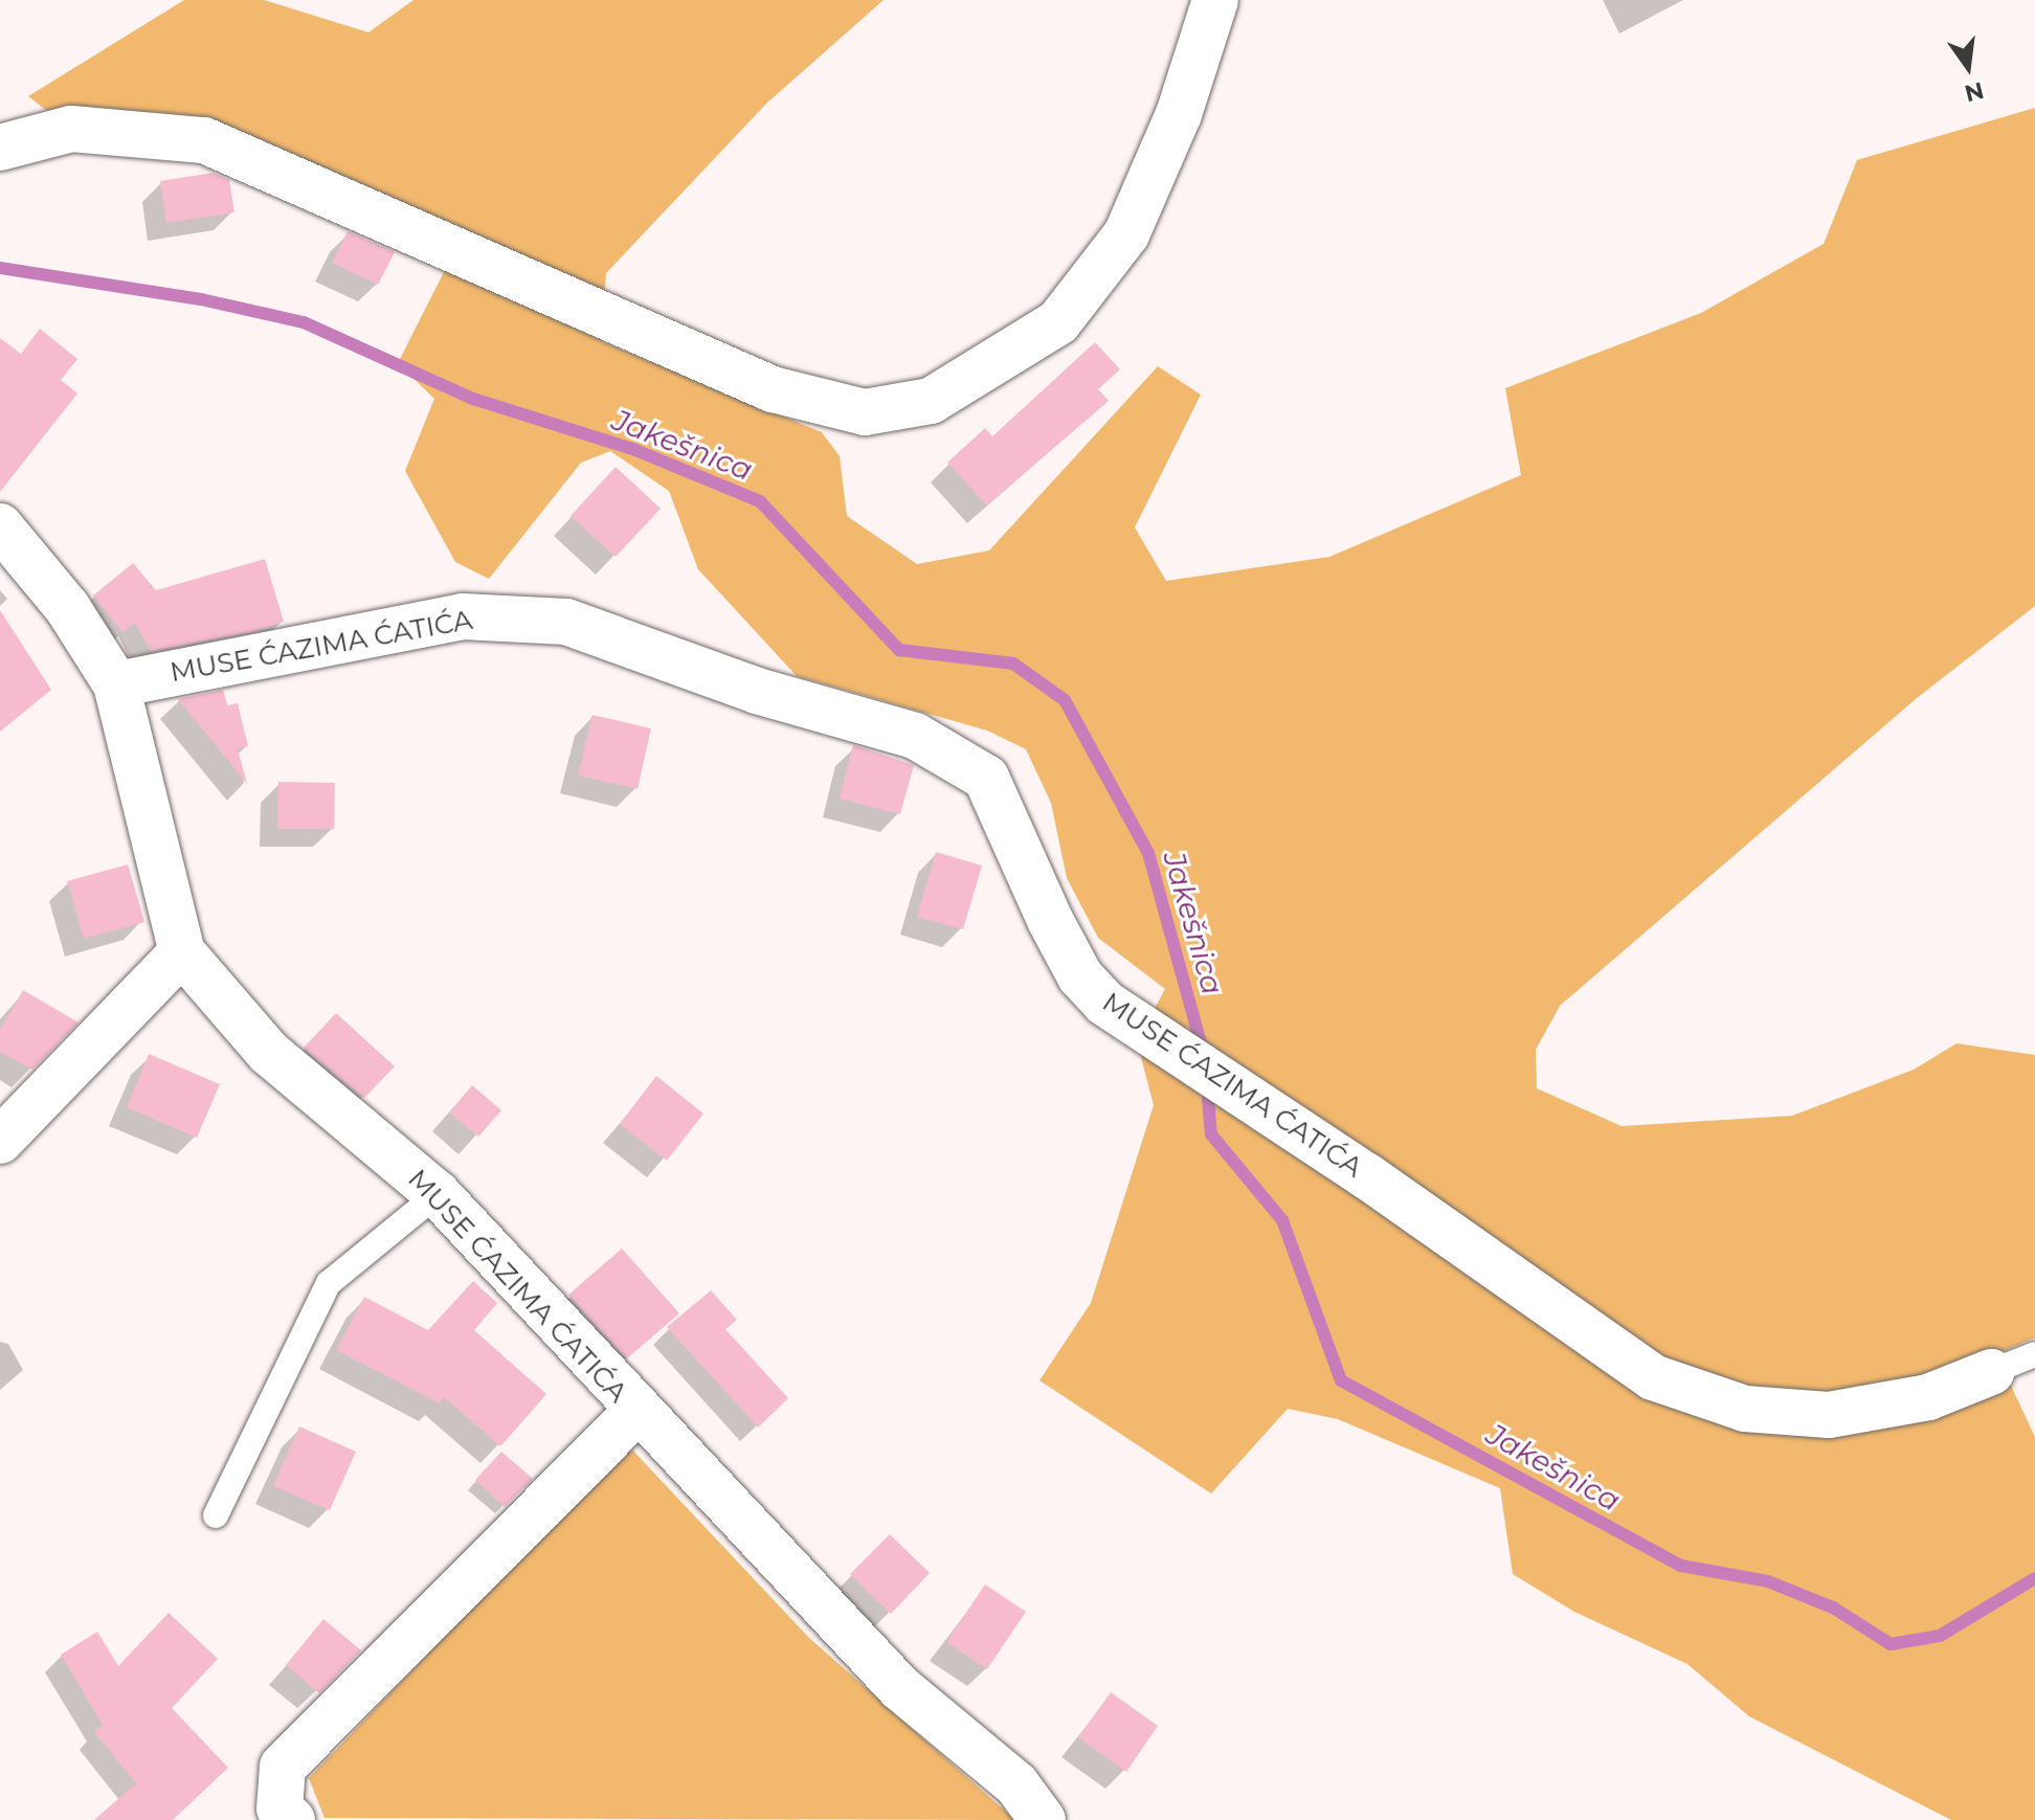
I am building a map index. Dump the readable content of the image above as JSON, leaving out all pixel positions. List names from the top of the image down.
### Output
{
  "streets": {
    "street": ["MUSE ĆAZIMA ĆATIĆA"]
  },
  "water": ["Jakešnica"],
  "north": "bottom"
}
